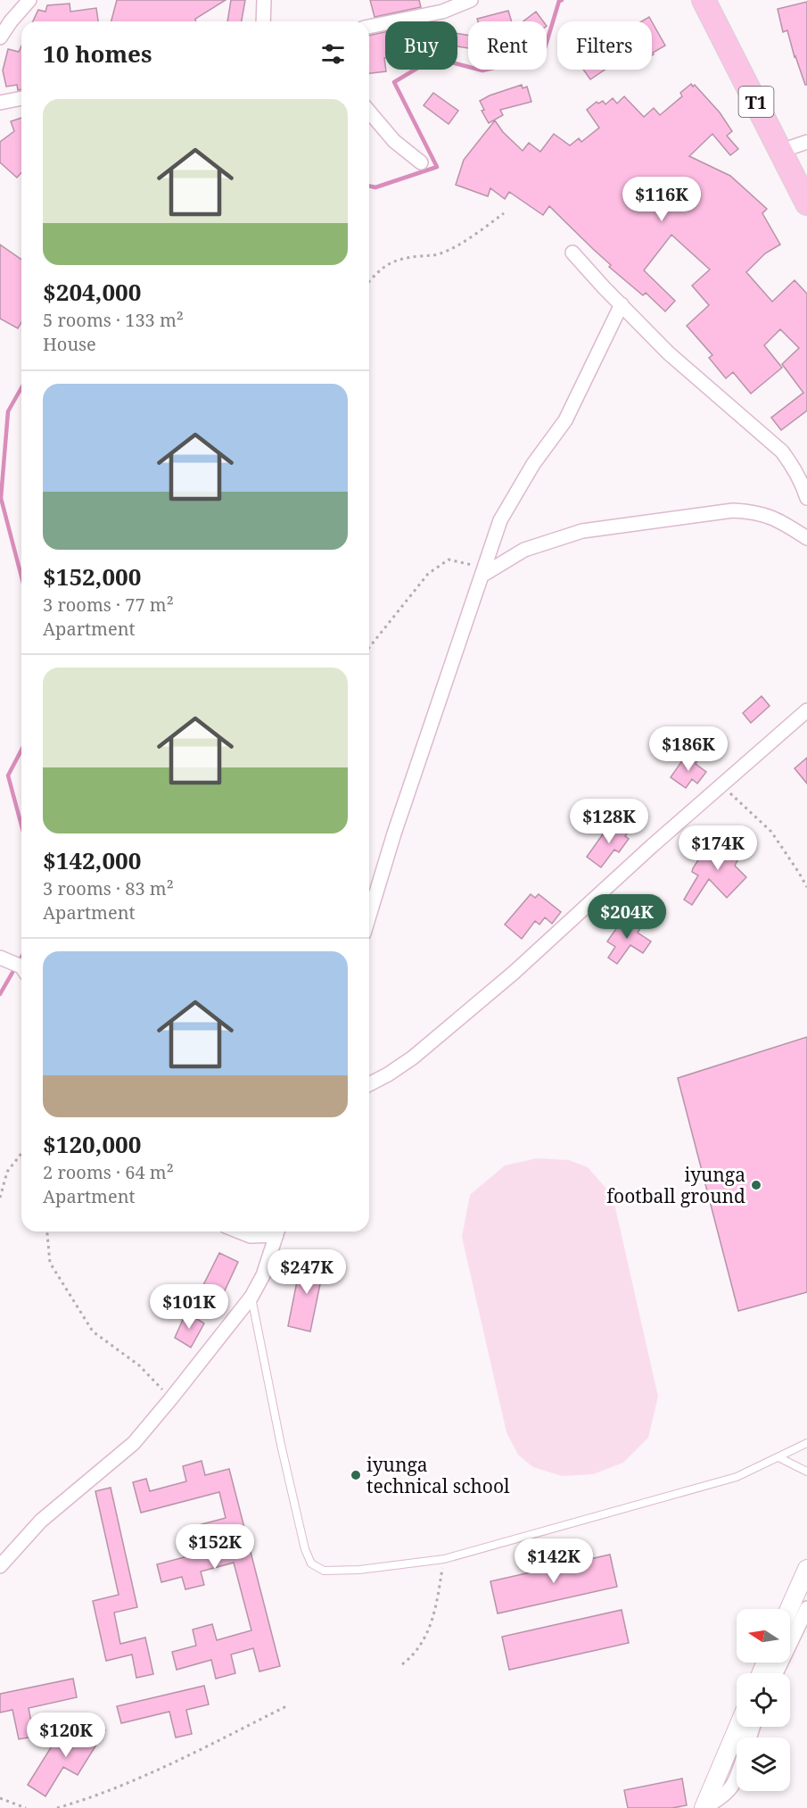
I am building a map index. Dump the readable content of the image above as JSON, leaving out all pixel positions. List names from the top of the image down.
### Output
{
  "streets": {
    "highway": ["T1"]
  },
  "places": ["iyunga football ground", "iyunga technical school"],
  "north": "left",
  "page": {
    "chip": ["Buy", "Rent", "Filters"],
    "heading": "10 homes",
    "list": [
      {
        "name": "$204,000",
        "note": "5 rooms · 133 m² · House"
      },
      {
        "name": "$152,000",
        "note": "3 rooms · 77 m² · Apartment"
      },
      {
        "name": "$142,000",
        "note": "3 rooms · 83 m² · Apartment"
      },
      {
        "name": "$120,000",
        "note": "2 rooms · 64 m² · Apartment"
      }
    ],
    "price": [
      "$116K",
      "$186K",
      "$128K",
      "$174K",
      "$204K",
      "$247K",
      "$101K",
      "$152K",
      "$142K",
      "$120K"
    ]
  }
}
